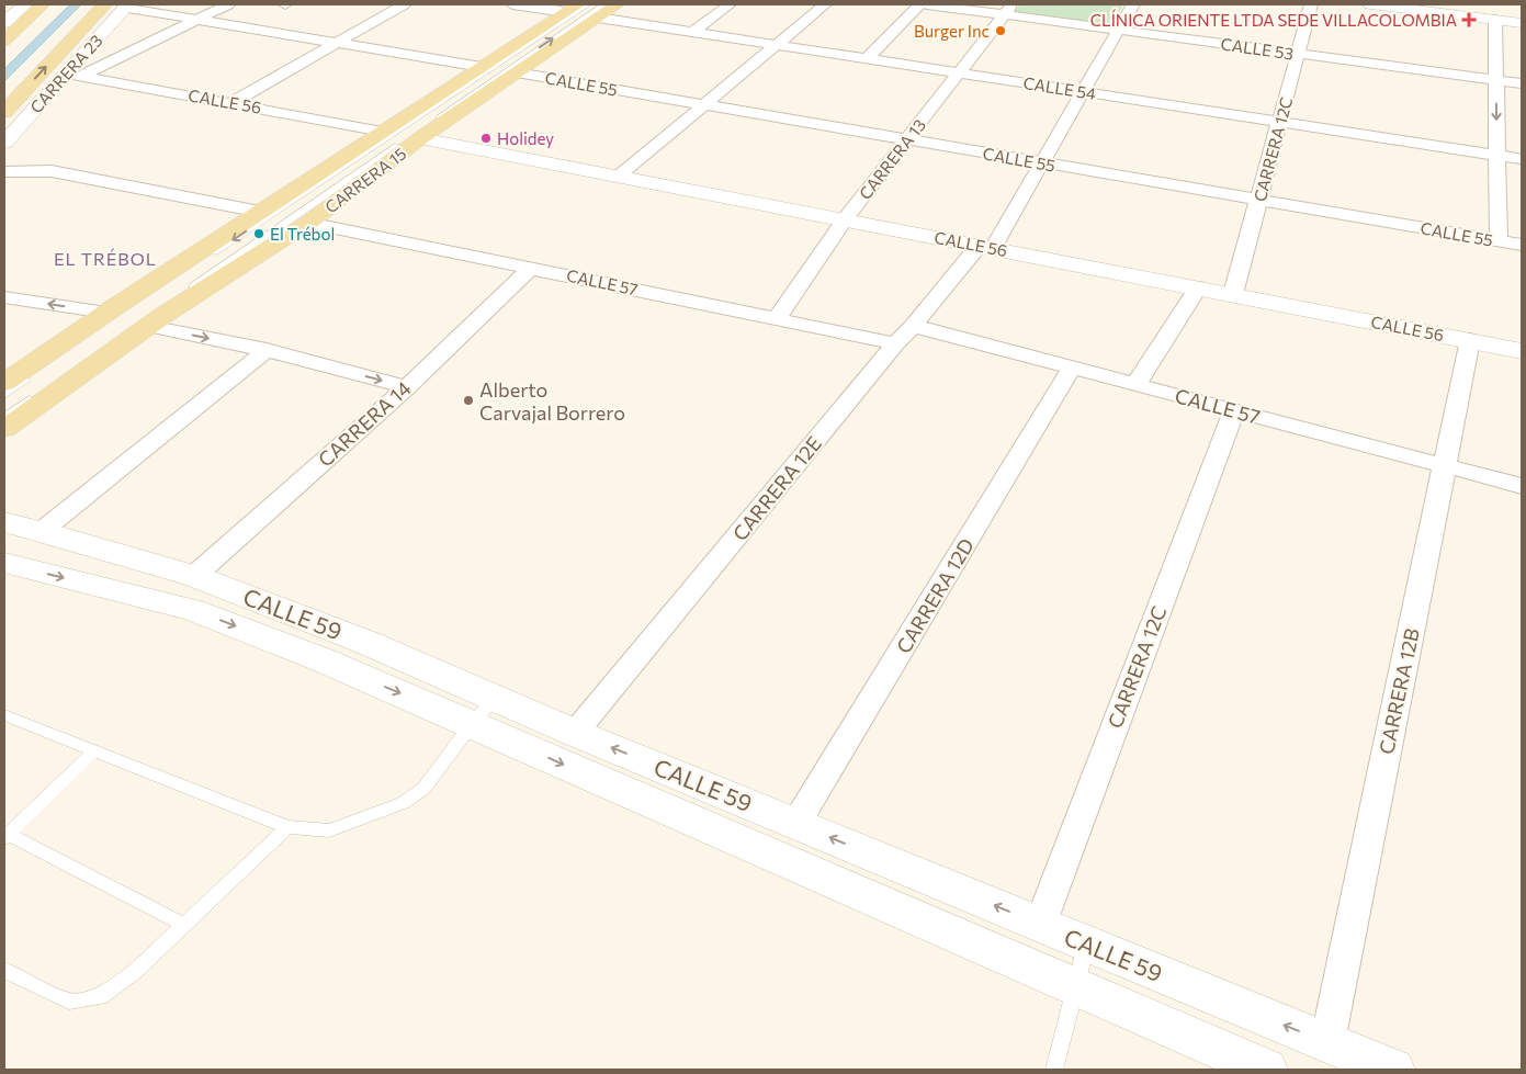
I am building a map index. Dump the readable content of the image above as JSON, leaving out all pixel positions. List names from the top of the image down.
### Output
{
  "streets": {
    "main road": ["CARRERA 15"],
    "street": [
      "CALLE 53",
      "CARRERA 23",
      "CALLE 55",
      "CALLE 54",
      "CALLE 56",
      "CARRERA 12C",
      "CARRERA 13",
      "CALLE 57",
      "CARRERA 14",
      "CARRERA 12E",
      "CARRERA 12D",
      "CALLE 59",
      "CARRERA 12B"
    ]
  },
  "crossings": [
    ["CALLE 53", "CARRERA 12C"],
    ["CALLE 53", "CARRERA 13"],
    ["CALLE 53", "CARRERA 12E"],
    ["CARRERA 23", "CALLE 56"],
    ["CALLE 55", "CARRERA 12C"],
    ["CALLE 55", "CARRERA 13"],
    ["CALLE 55", "CARRERA 15"],
    ["CALLE 55", "CARRERA 12E"],
    ["CALLE 54", "CARRERA 12C"],
    ["CALLE 54", "CARRERA 13"],
    ["CALLE 54", "CARRERA 15"],
    ["CALLE 54", "CARRERA 12E"],
    ["CALLE 56", "CARRERA 12C"],
    ["CALLE 56", "CARRERA 13"],
    ["CALLE 56", "CARRERA 15"],
    ["CALLE 56", "CARRERA 12E"],
    ["CALLE 56", "CARRERA 12B"],
    ["CARRERA 12C", "CALLE 57"],
    ["CARRERA 12C", "CALLE 59"],
    ["CARRERA 13", "CALLE 57"],
    ["CARRERA 15", "CALLE 57"],
    ["CALLE 57", "CARRERA 14"],
    ["CALLE 57", "CARRERA 12E"],
    ["CALLE 57", "CARRERA 12D"],
    ["CALLE 57", "CARRERA 12B"],
    ["CARRERA 14", "CALLE 59"],
    ["CARRERA 12E", "CALLE 59"],
    ["CARRERA 12D", "CALLE 59"],
    ["CALLE 59", "CARRERA 12B"]
  ],
  "districts": ["EL TRÉBOL"],
  "places": {
    "health": ["CLÍNICA ORIENTE LTDA SEDE VILLACOLOMBIA"],
    "other": [
      "Burger Inc",
      "Holidey",
      "El Trébol",
      "Alberto Carvajal Borrero"
    ]
  }
}
